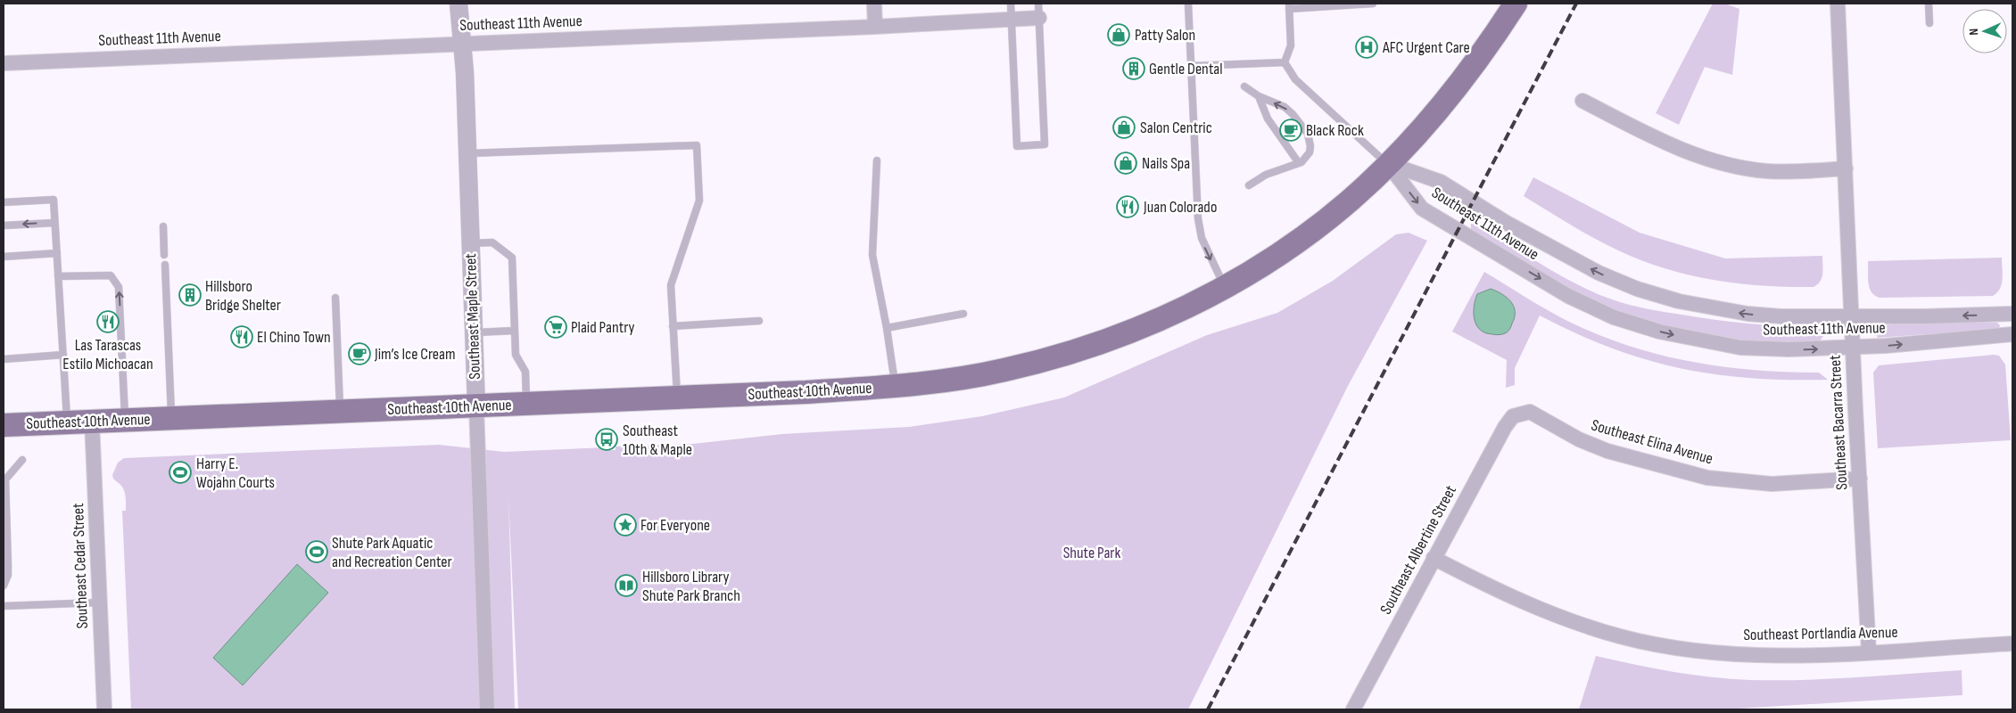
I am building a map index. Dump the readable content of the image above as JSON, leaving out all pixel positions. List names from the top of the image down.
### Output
{
  "streets": {
    "main road": ["Southeast 10th Avenue"],
    "street": [
      "Southeast 11th Avenue",
      "Southeast Maple Street",
      "Southeast Bacarra Street",
      "Southeast Elina Avenue",
      "Southeast Albertine Street",
      "Southeast Cedar Street",
      "Southeast Portlandia Avenue"
    ]
  },
  "crossings": [
    ["Southeast 11th Avenue", "Southeast Maple Street"],
    ["Southeast 11th Avenue", "Southeast 10th Avenue"],
    ["Southeast 11th Avenue", "Southeast Bacarra Street"],
    ["Southeast Maple Street", "Southeast 10th Avenue"],
    ["Southeast 10th Avenue", "Southeast Cedar Street"],
    ["Southeast Bacarra Street", "Southeast Elina Avenue"],
    ["Southeast Bacarra Street", "Southeast Portlandia Avenue"],
    ["Southeast Elina Avenue", "Southeast Albertine Street"],
    ["Southeast Albertine Street", "Southeast Portlandia Avenue"]
  ],
  "parks": ["Shute Park"],
  "places": {
    "shop": ["Patty Salon", "Salon Centric", "Nails Spa"],
    "hospital": ["AFC Urgent Care"],
    "building": ["Gentle Dental", "Hillsboro Bridge Shelter"],
    "cafe": ["Black Rock", "Jim’s Ice Cream"],
    "restaurant": ["Juan Colorado", "Las Tarascas Estilo Michoacan", "El Chino Town"],
    "supermarket": ["Plaid Pantry"],
    "bus stop": ["Southeast 10th & Maple"],
    "sports": ["Harry E. Wojahn Courts", "Shute Park Aquatic and Recreation Center"],
    "place": ["For Everyone"],
    "library": ["Hillsboro Library Shute Park Branch"]
  },
  "north": "left"
}
